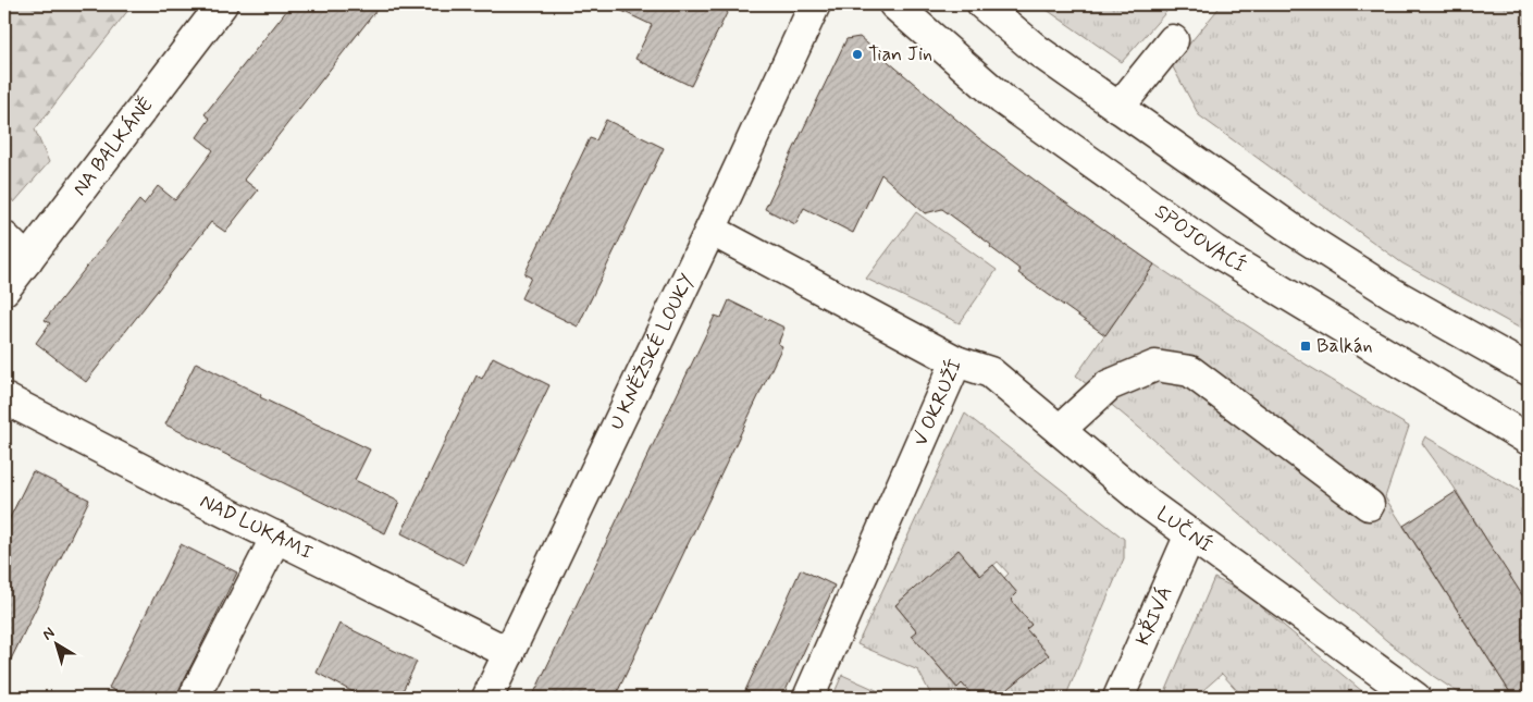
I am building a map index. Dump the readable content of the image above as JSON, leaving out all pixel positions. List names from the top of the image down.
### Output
{
  "streets": {
    "street": [
      "NA BALKÁNĚ",
      "SPOJOVACÍ",
      "U KNĚŽSKÉ LOUKY",
      "V OKRUŽÍ",
      "NAD LUKAMI",
      "LUČNÍ",
      "KŘIVÁ"
    ]
  },
  "crossings": [
    ["U KNĚŽSKÉ LOUKY", "V OKRUŽÍ"],
    ["U KNĚŽSKÉ LOUKY", "NAD LUKAMI"],
    ["V OKRUŽÍ", "LUČNÍ"],
    ["LUČNÍ", "KŘIVÁ"]
  ],
  "places": {
    "other": ["Tian Jin"],
    "transit": ["Balkán"]
  },
  "north": "top left"
}
